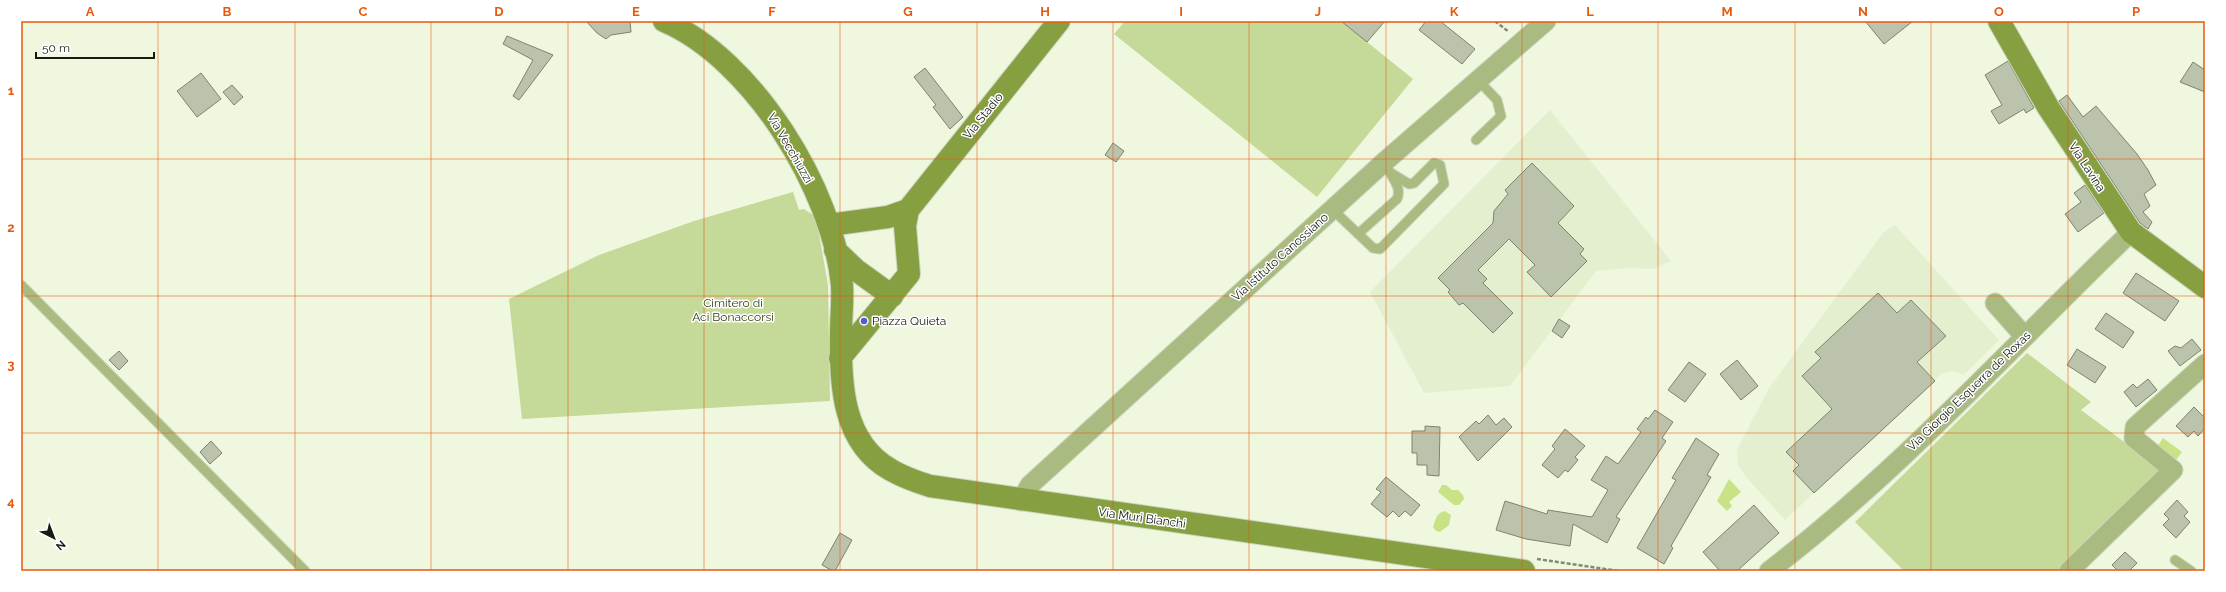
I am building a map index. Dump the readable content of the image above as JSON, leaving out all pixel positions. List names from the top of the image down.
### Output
{
  "streets": {
    "main road": [
      "Via Stadio",
      "Via Vecchiuzzi",
      "Via Lavina",
      "Via Muri Bianchi"
    ],
    "street": ["Via Istituto Canossiano", "Via Giorgio Esquerra de Roxas"]
  },
  "crossings": [
    ["Via Vecchiuzzi", "Via Muri Bianchi"],
    ["Via Lavina", "Via Giorgio Esquerra de Roxas"],
    ["Via Istituto Canossiano", "Via Muri Bianchi"]
  ],
  "parks": ["Cimitero di Aci Bonaccorsi"],
  "places": ["Piazza Quieta"],
  "scale_bar": "50 m",
  "north": "bottom right",
  "grid": {
    "columns": [
      "A",
      "B",
      "C",
      "D",
      "E",
      "F",
      "G",
      "H",
      "I",
      "J",
      "K",
      "L",
      "M",
      "N",
      "O",
      "P"
    ],
    "rows": [
      "1",
      "2",
      "3",
      "4"
    ]
  }
}
